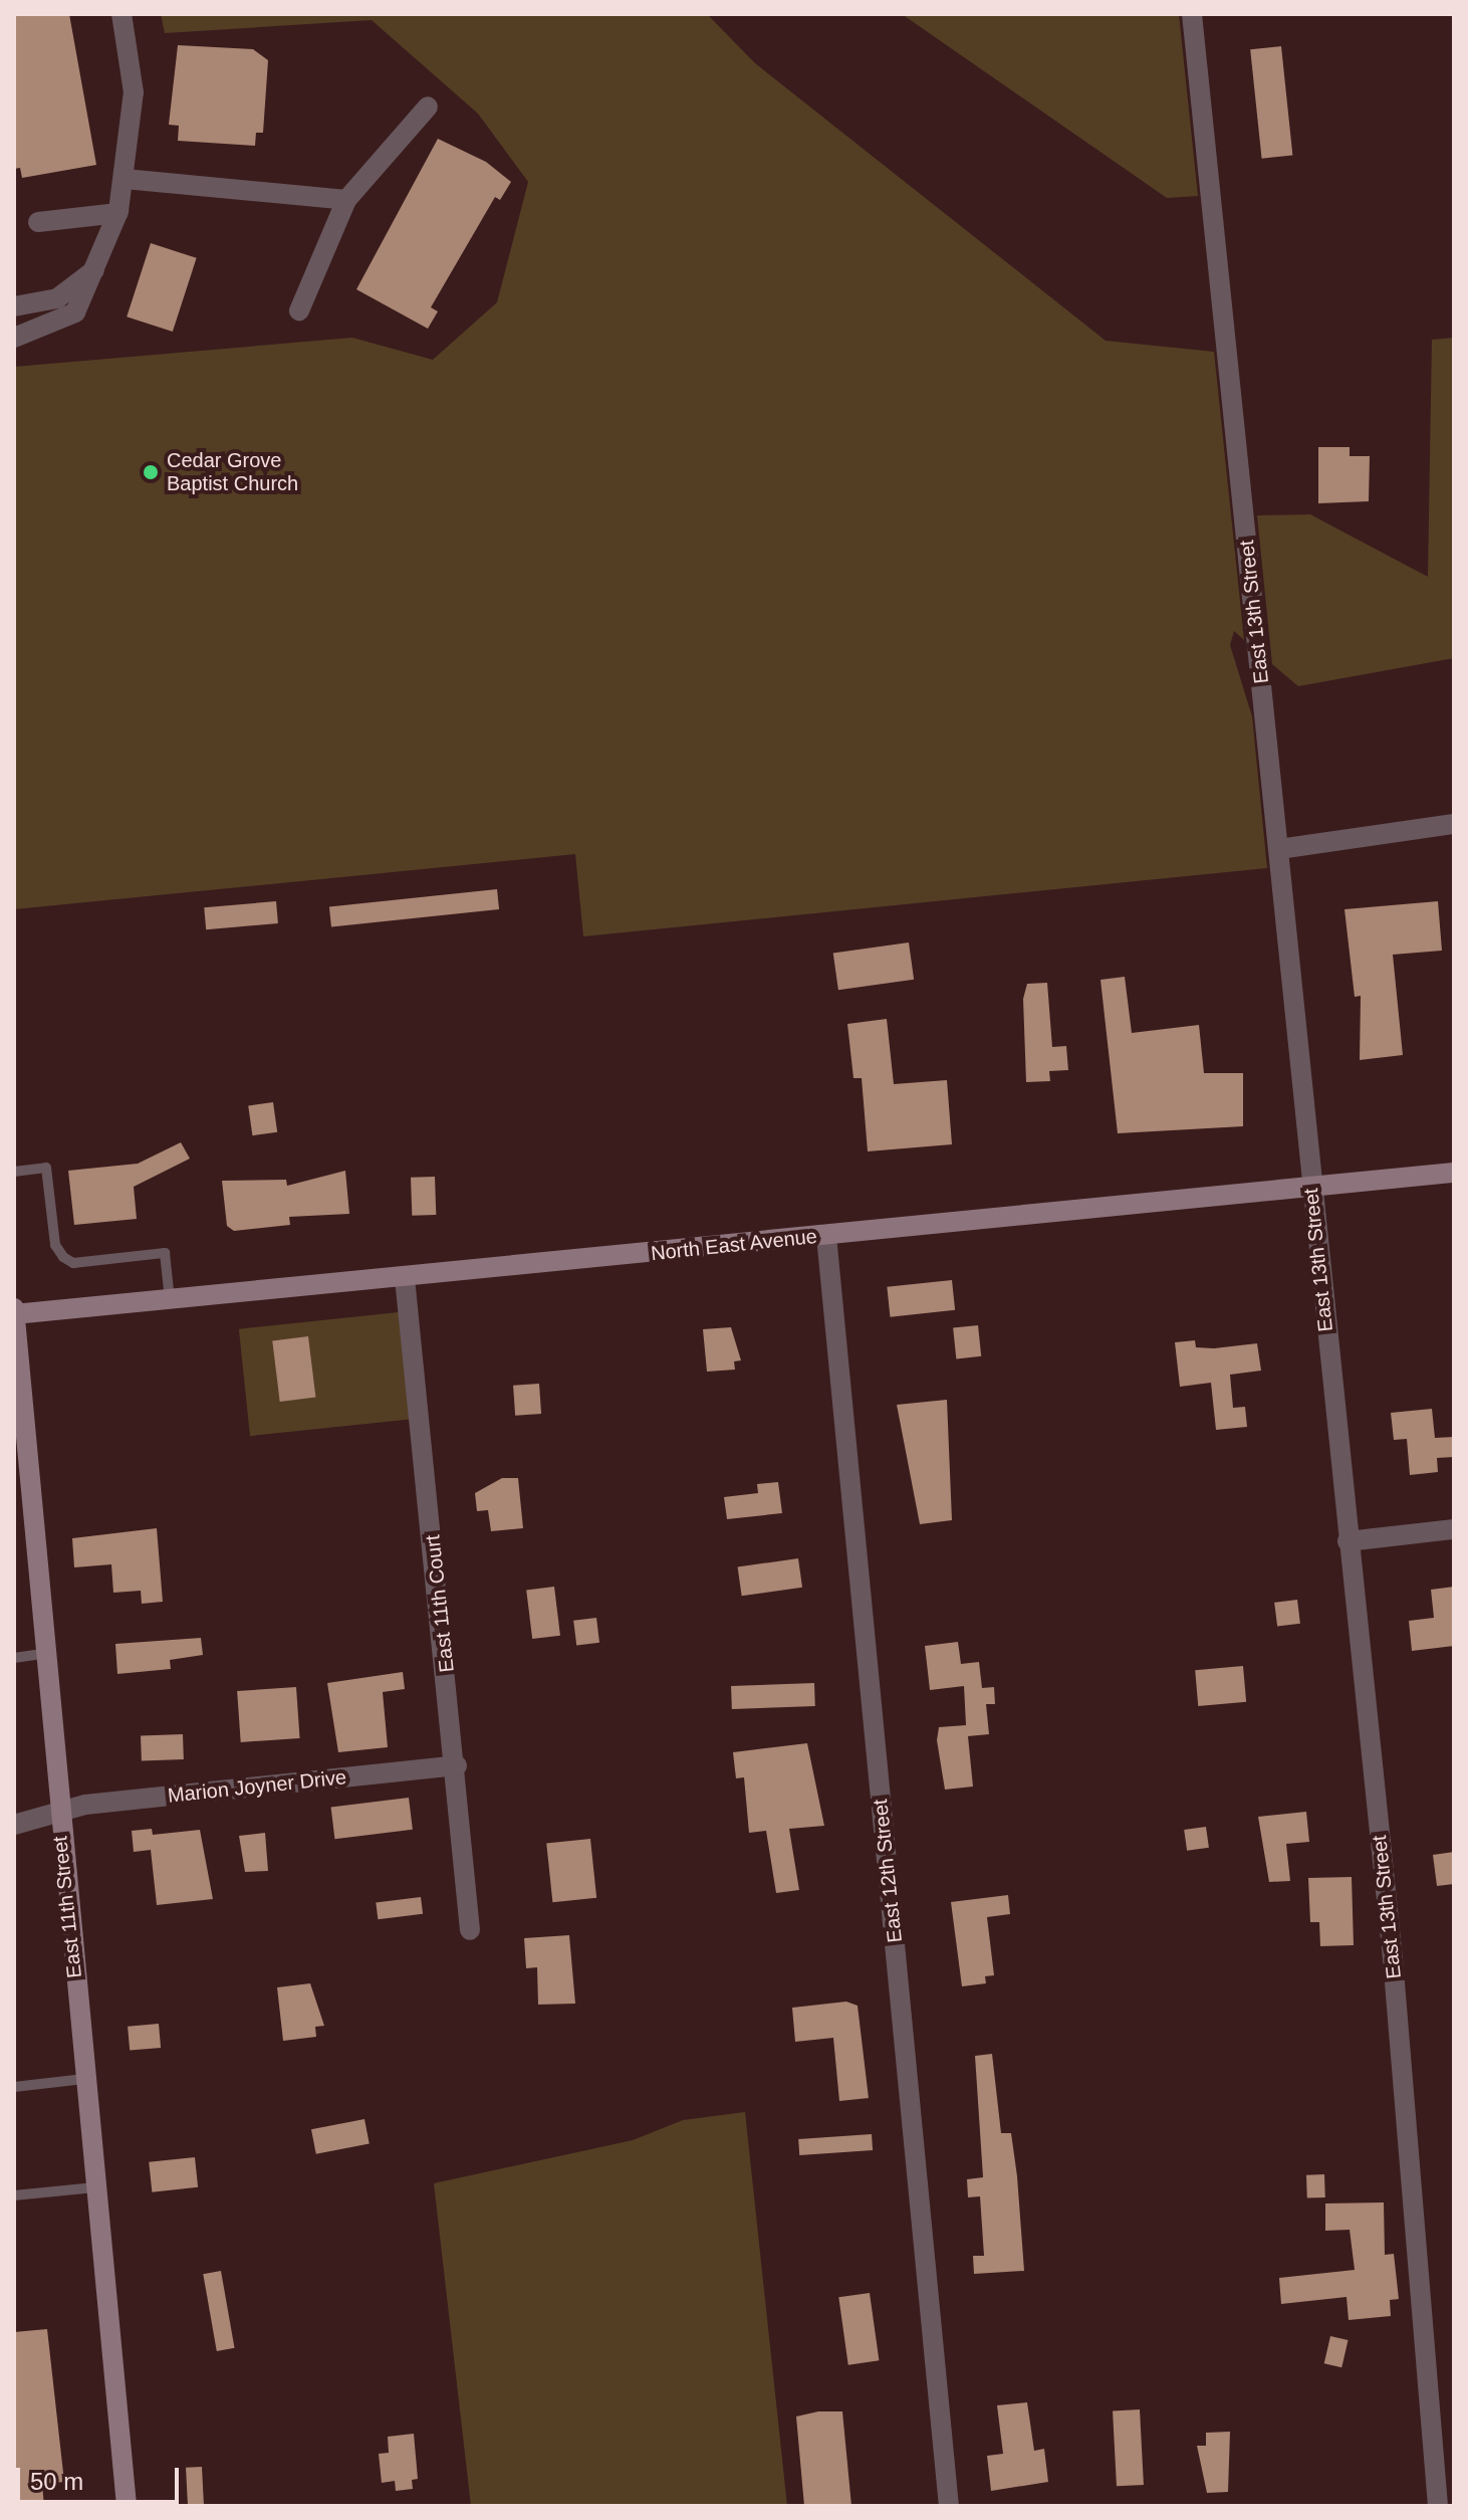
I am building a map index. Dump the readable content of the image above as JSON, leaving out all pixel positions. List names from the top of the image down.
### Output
{
  "streets": {
    "main road": ["North East Avenue", "East 11th Street"],
    "street": [
      "East 13th Street",
      "East 11th Court",
      "Marion Joyner Drive",
      "East 12th Street"
    ]
  },
  "crossings": [
    ["East 13th Street", "North East Avenue"],
    ["North East Avenue", "East 11th Court"],
    ["North East Avenue", "East 12th Street"],
    ["North East Avenue", "East 11th Street"],
    ["East 11th Court", "Marion Joyner Drive"],
    ["Marion Joyner Drive", "East 11th Street"]
  ],
  "places": ["Cedar Grove Baptist Church"],
  "scale_bar": "50 m"
}
